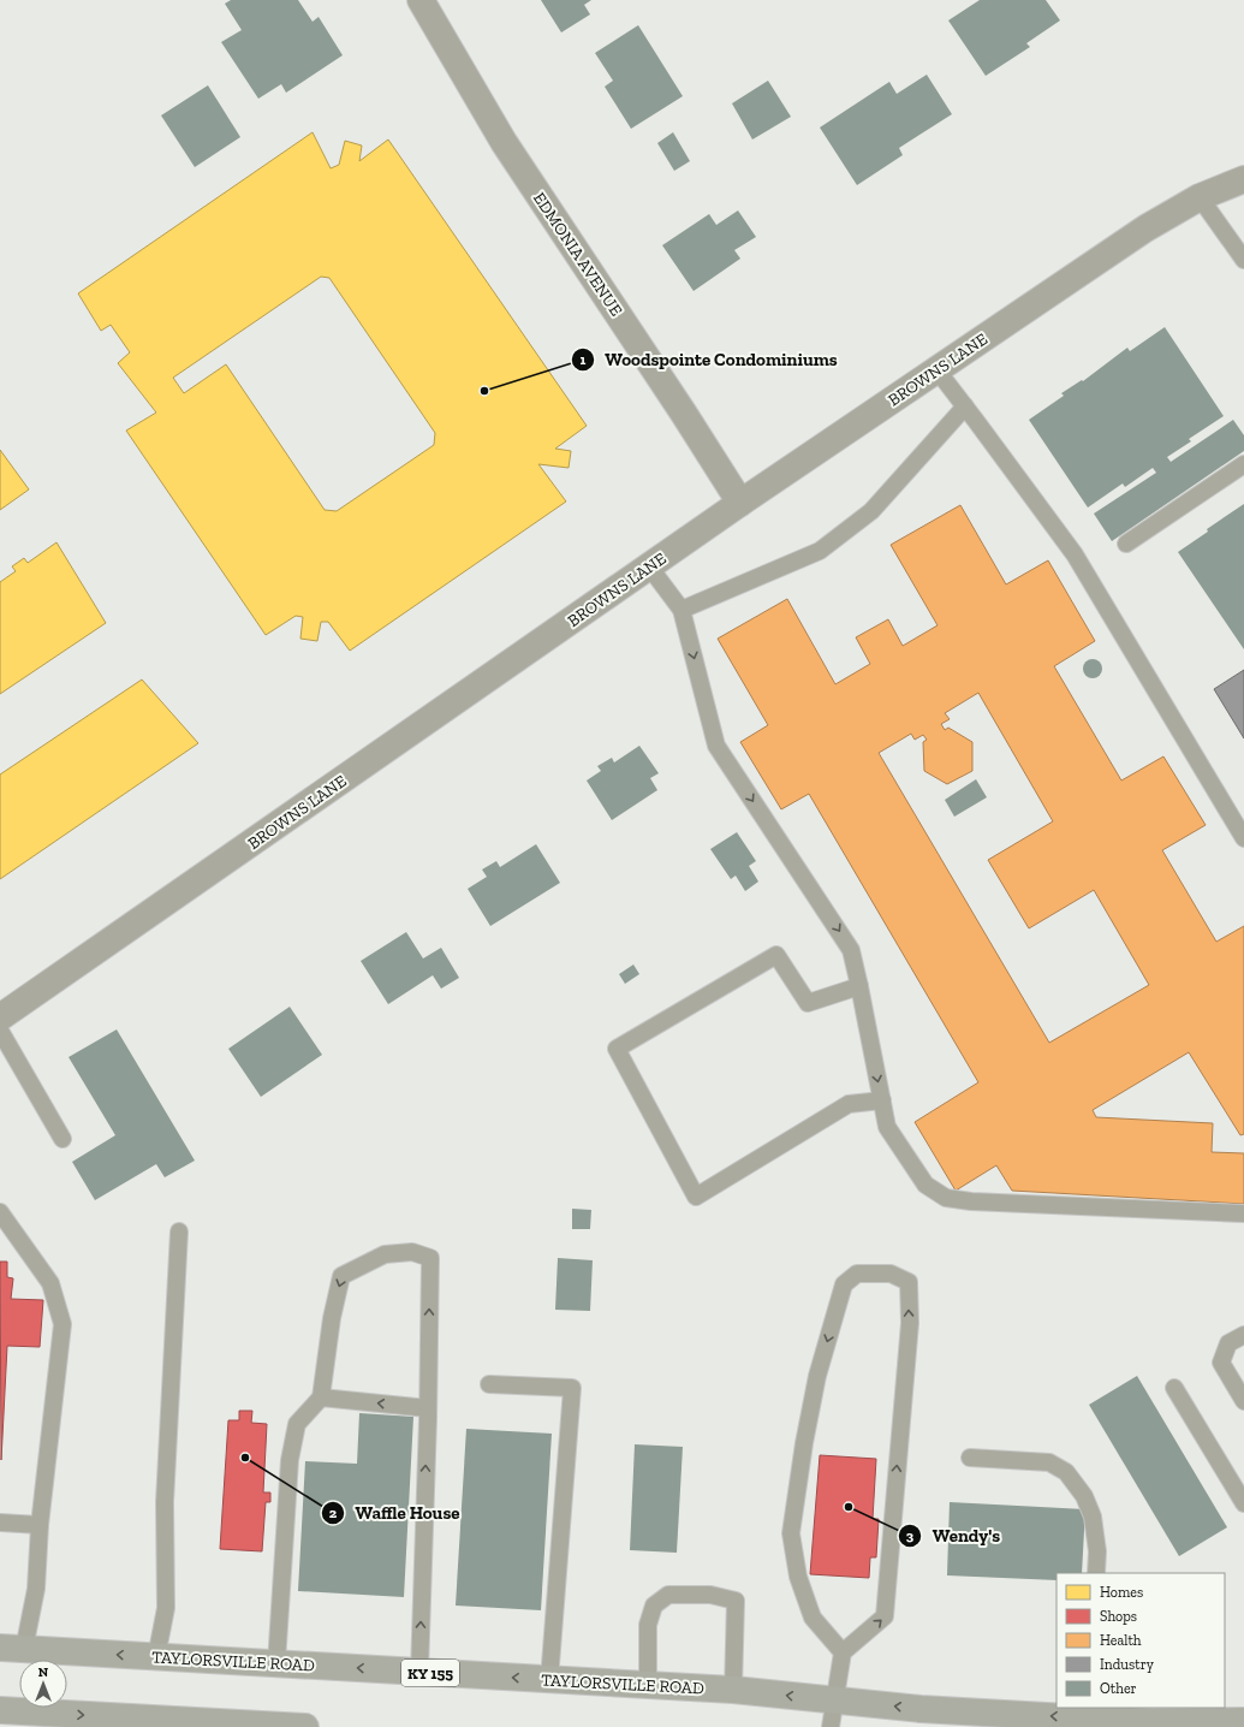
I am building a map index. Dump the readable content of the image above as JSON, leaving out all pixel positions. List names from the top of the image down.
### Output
{
  "streets": {
    "main road": ["TAYLORSVILLE ROAD", "KY 155"],
    "street": ["EDMONIA AVENUE", "BROWNS LANE"]
  },
  "crossings": [
    ["EDMONIA AVENUE", "BROWNS LANE"]
  ],
  "one_way": ["TAYLORSVILLE ROAD"],
  "places": ["Woodspointe Condominiums", "Waffle House", "Wendy's"],
  "legend": [
    "Homes",
    "Shops",
    "Health",
    "Industry",
    "Other"
  ],
  "north": "top"
}
